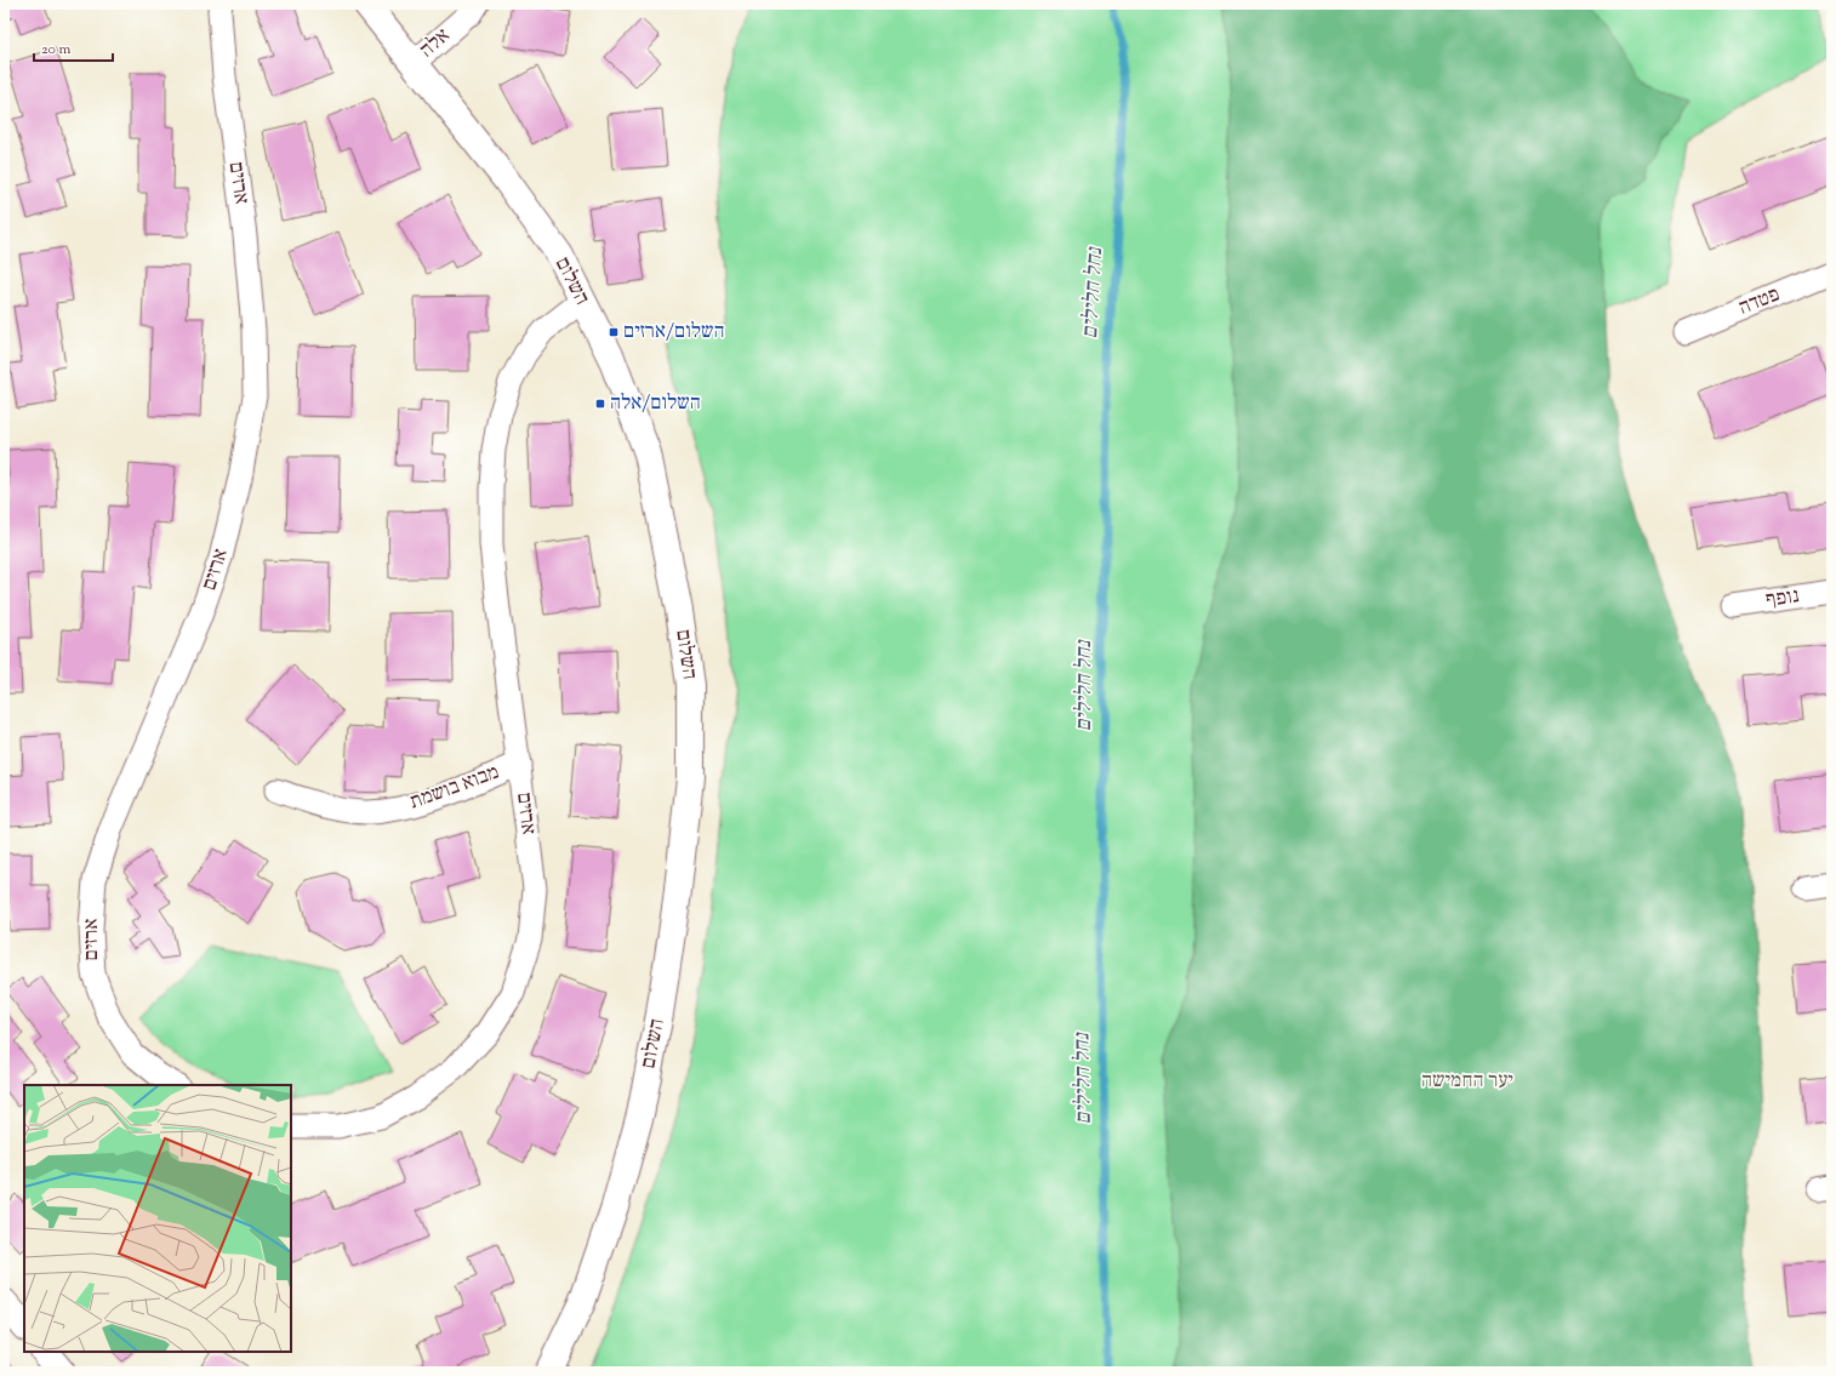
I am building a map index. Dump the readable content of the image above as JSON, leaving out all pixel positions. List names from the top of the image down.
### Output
{
  "streets": {
    "street": [
      "אלה",
      "ארזים",
      "השלום",
      "פטדה",
      "נופף",
      "מבוא בושמת"
    ]
  },
  "crossings": [
    ["אלה", "השלום"],
    ["ארזים", "השלום"],
    ["ארזים", "מבוא בושמת"]
  ],
  "water": ["נחל חלילים"],
  "parks": ["יער החמישה"],
  "places": {
    "transit": ["השלום/ארזים", "השלום/אלה"]
  },
  "scale_bar": "20 m"
}
